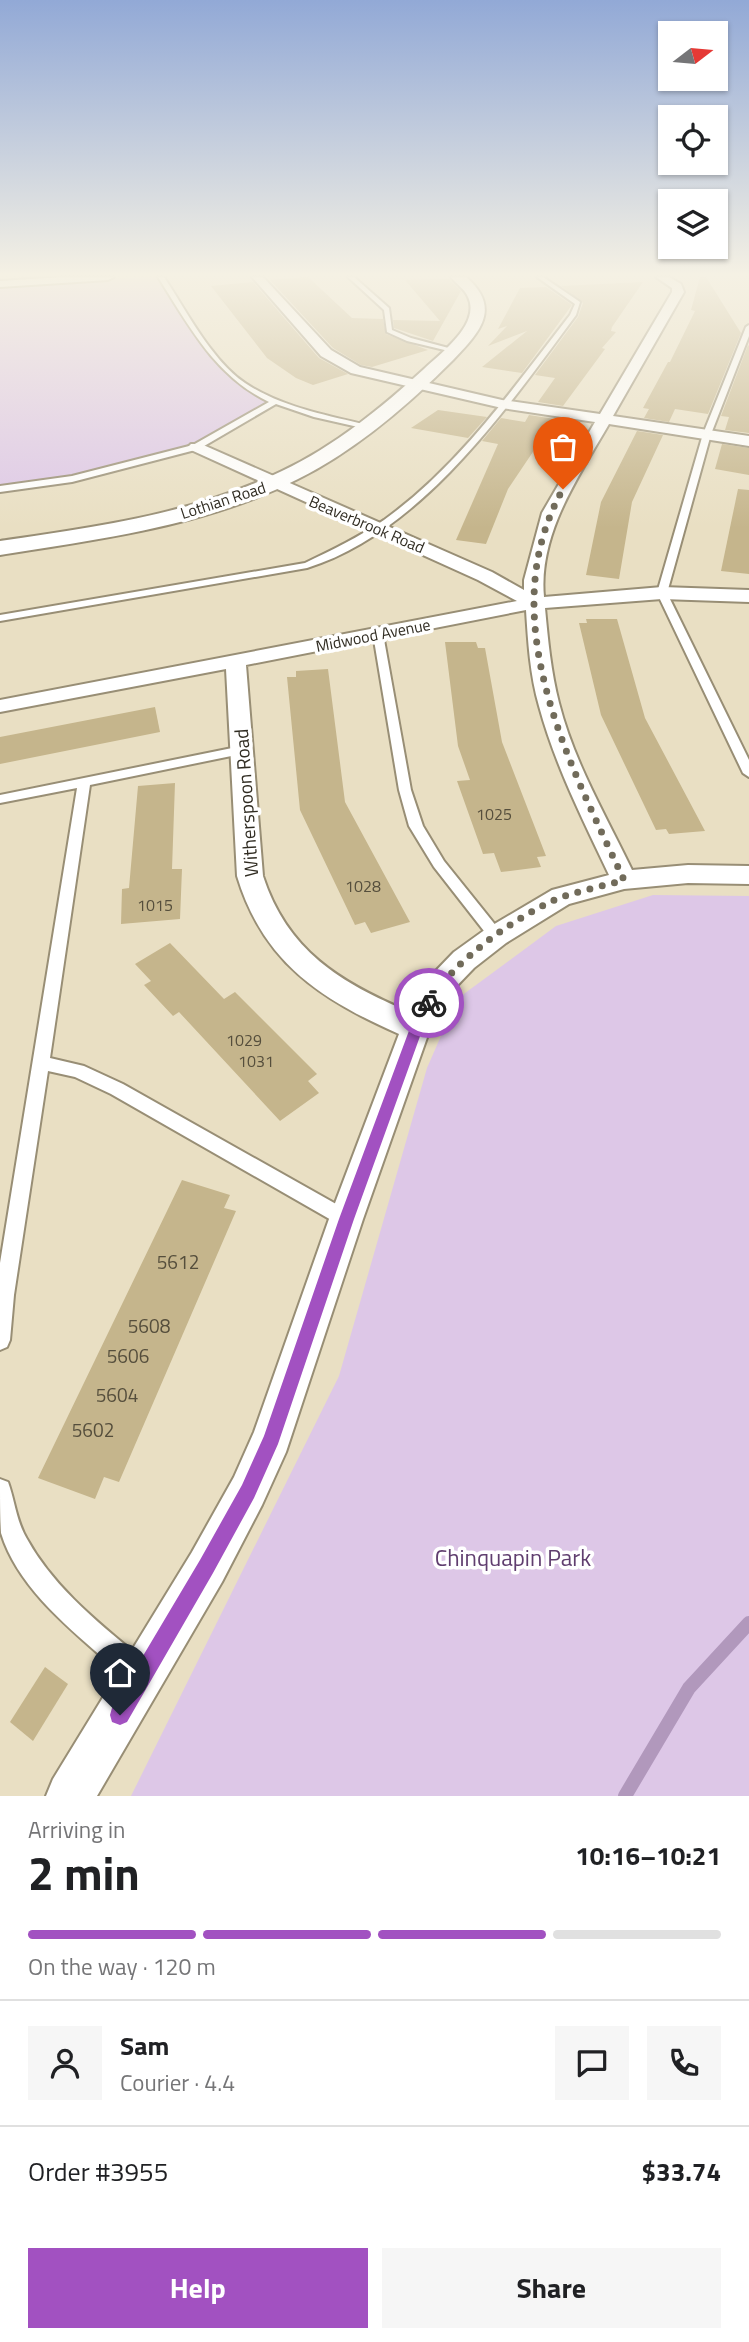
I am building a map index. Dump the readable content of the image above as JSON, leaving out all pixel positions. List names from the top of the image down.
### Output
{
  "streets": {
    "street": [
      "Lothian Road",
      "Beaverbrook Road",
      "Midwood Avenue",
      "Witherspoon Road"
    ]
  },
  "crossings": [
    ["Lothian Road", "Beaverbrook Road"],
    ["Beaverbrook Road", "Midwood Avenue"],
    ["Midwood Avenue", "Witherspoon Road"]
  ],
  "parks": ["Chinquapin Park"],
  "house_numbers": [
    "1025",
    "1028",
    "1015",
    "1029",
    "1031",
    "5612",
    "5608",
    "5606",
    "5604",
    "5602"
  ],
  "north": "right",
  "page": {
    "heading": ["2 min", "Arriving in", "10:16–10:21"],
    "panel": [
      "Sam",
      "Courier · 4.4",
      "Order #3955",
      "$33.74"
    ],
    "bar": "On the way · 120 m",
    "buttons": ["Help", "Share"]
  }
}
